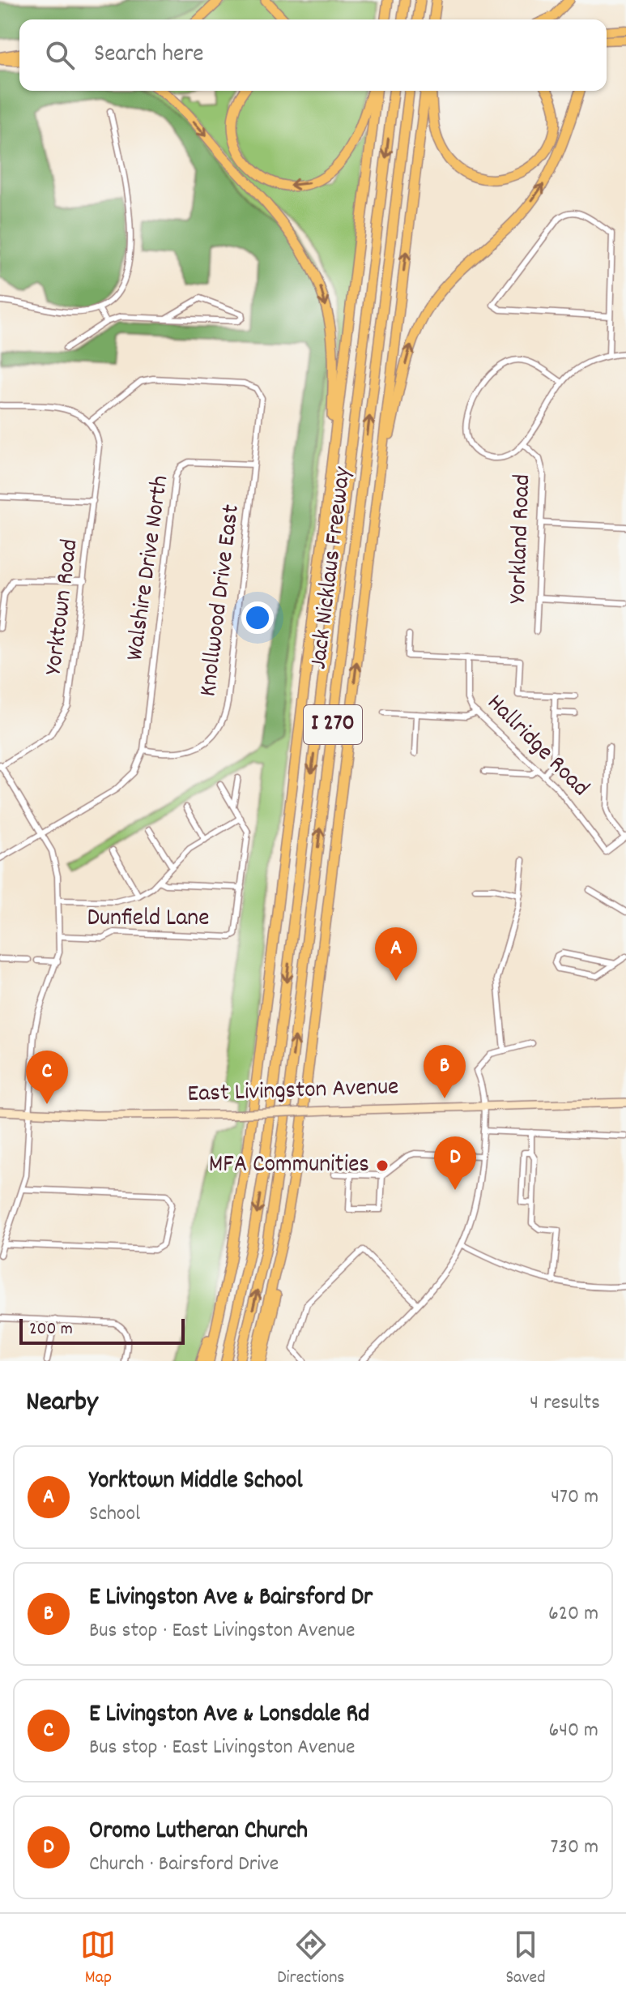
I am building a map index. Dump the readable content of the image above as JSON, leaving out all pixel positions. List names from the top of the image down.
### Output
{
  "streets": {
    "highway": ["Jack Nicklaus Freeway", "I 270"],
    "main road": ["East Livingston Avenue"],
    "street": [
      "Yorkland Road",
      "Walshire Drive North",
      "Knollwood Drive East",
      "Yorktown Road",
      "Hallridge Road",
      "Dunfield Lane"
    ]
  },
  "crossings": [
    ["Walshire Drive North", "Knollwood Drive East"],
    ["Knollwood Drive East", "Yorktown Road"]
  ],
  "places": ["MFA Communities"],
  "scale_bar": "200 m",
  "page": {
    "search": "Search here",
    "pins": [
      "A",
      "B",
      "C",
      "D"
    ],
    "scale": "200 m",
    "heading": ["Nearby", "4 results"],
    "list": [
      {
        "mark": "A",
        "name": "Yorktown Middle School",
        "note": "School",
        "value": "470 m"
      },
      {
        "mark": "B",
        "name": "E Livingston Ave & Bairsford Dr",
        "note": "Bus stop · East Livingston Avenue",
        "value": "620 m"
      },
      {
        "mark": "C",
        "name": "E Livingston Ave & Lonsdale Rd",
        "note": "Bus stop · East Livingston Avenue",
        "value": "640 m"
      },
      {
        "mark": "D",
        "name": "Oromo Lutheran Church",
        "note": "Church · Bairsford Drive",
        "value": "730 m"
      }
    ],
    "nav": ["Map", "Directions", "Saved"]
  }
}
